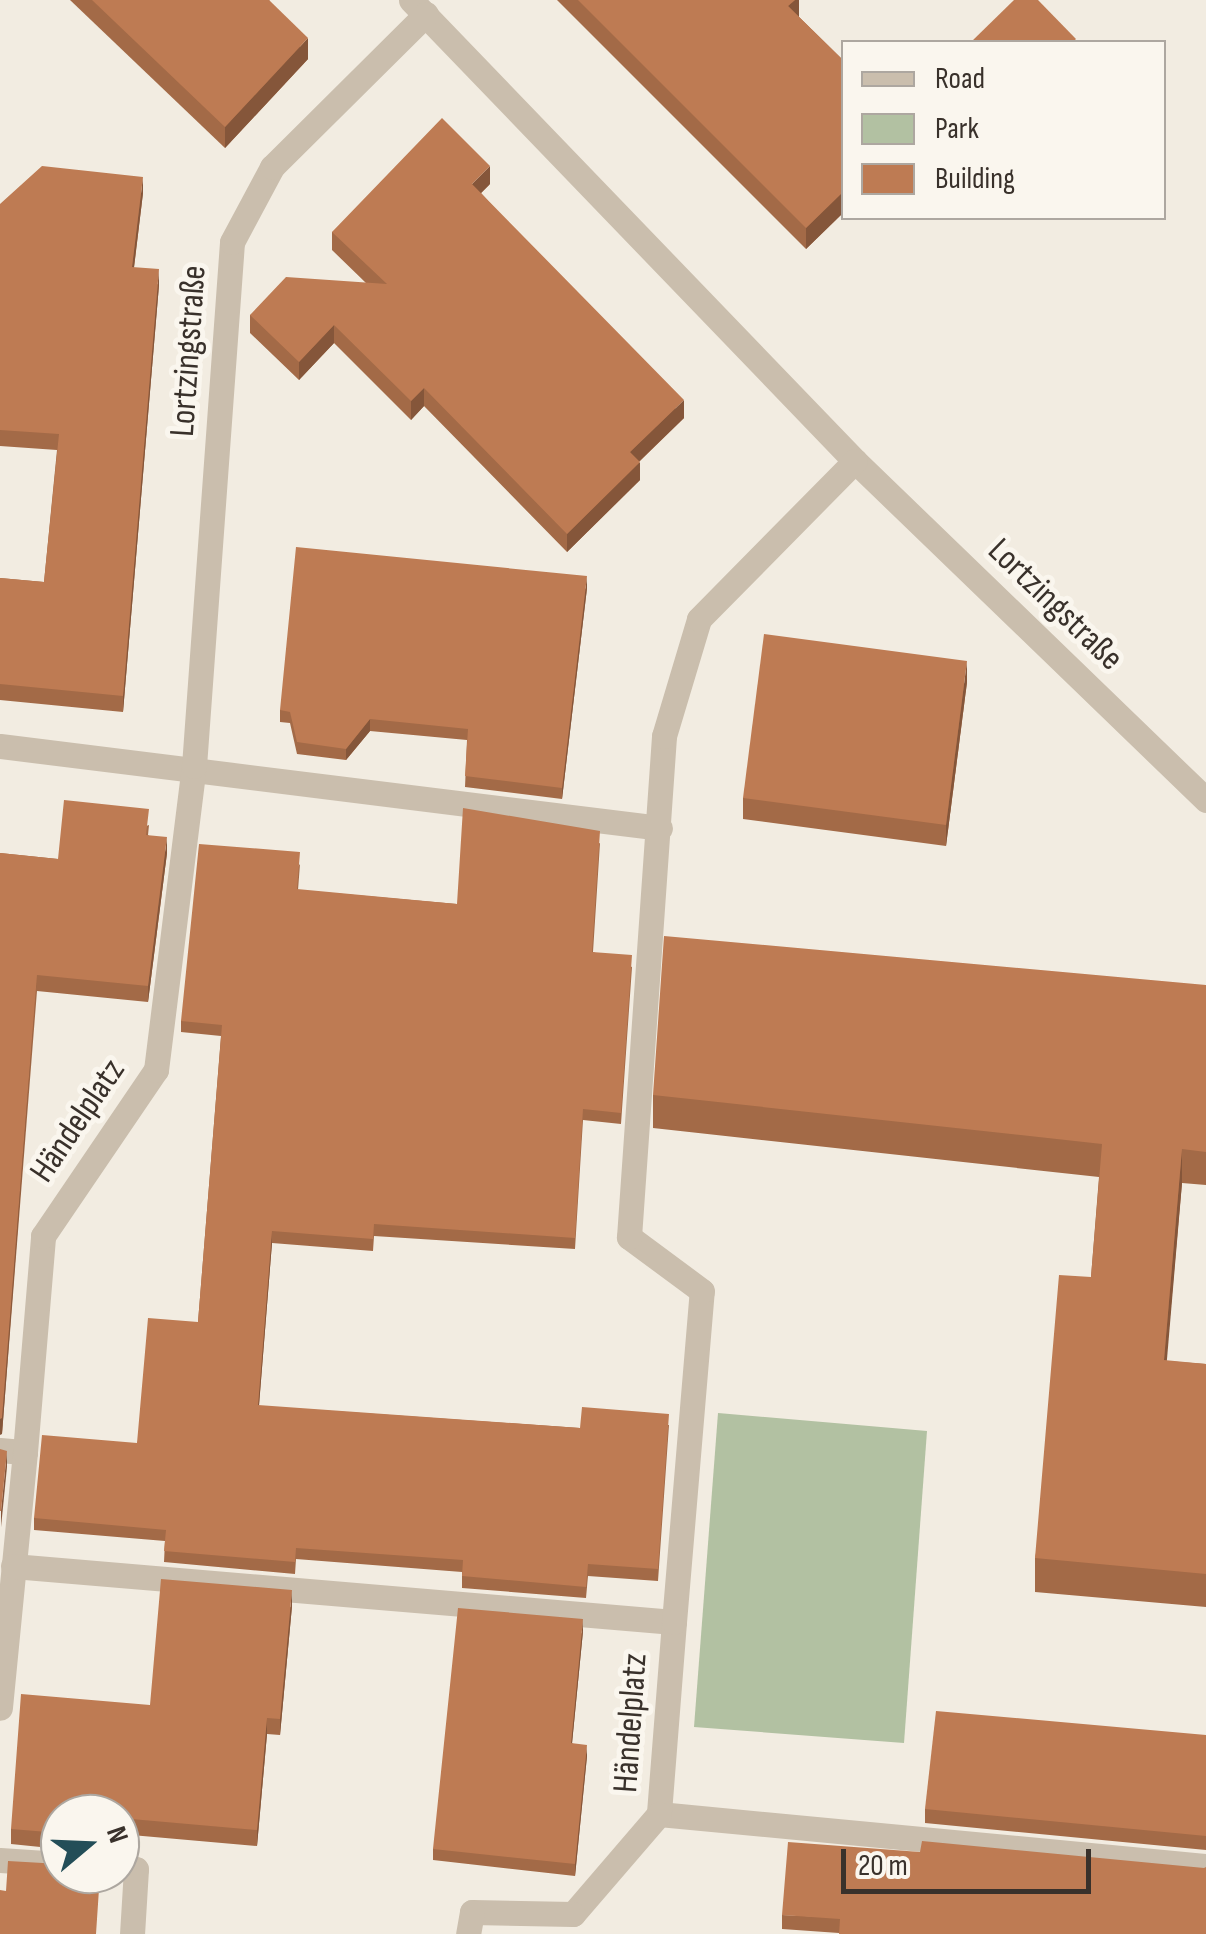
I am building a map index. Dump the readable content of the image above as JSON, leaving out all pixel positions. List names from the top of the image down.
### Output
{
  "streets": {
    "street": ["Lortzingstraße", "Händelplatz"]
  },
  "crossings": [
    ["Lortzingstraße", "Händelplatz"]
  ],
  "legend": ["Road", "Park", "Building"],
  "scale_bar": "20 m",
  "north": "right"
}
